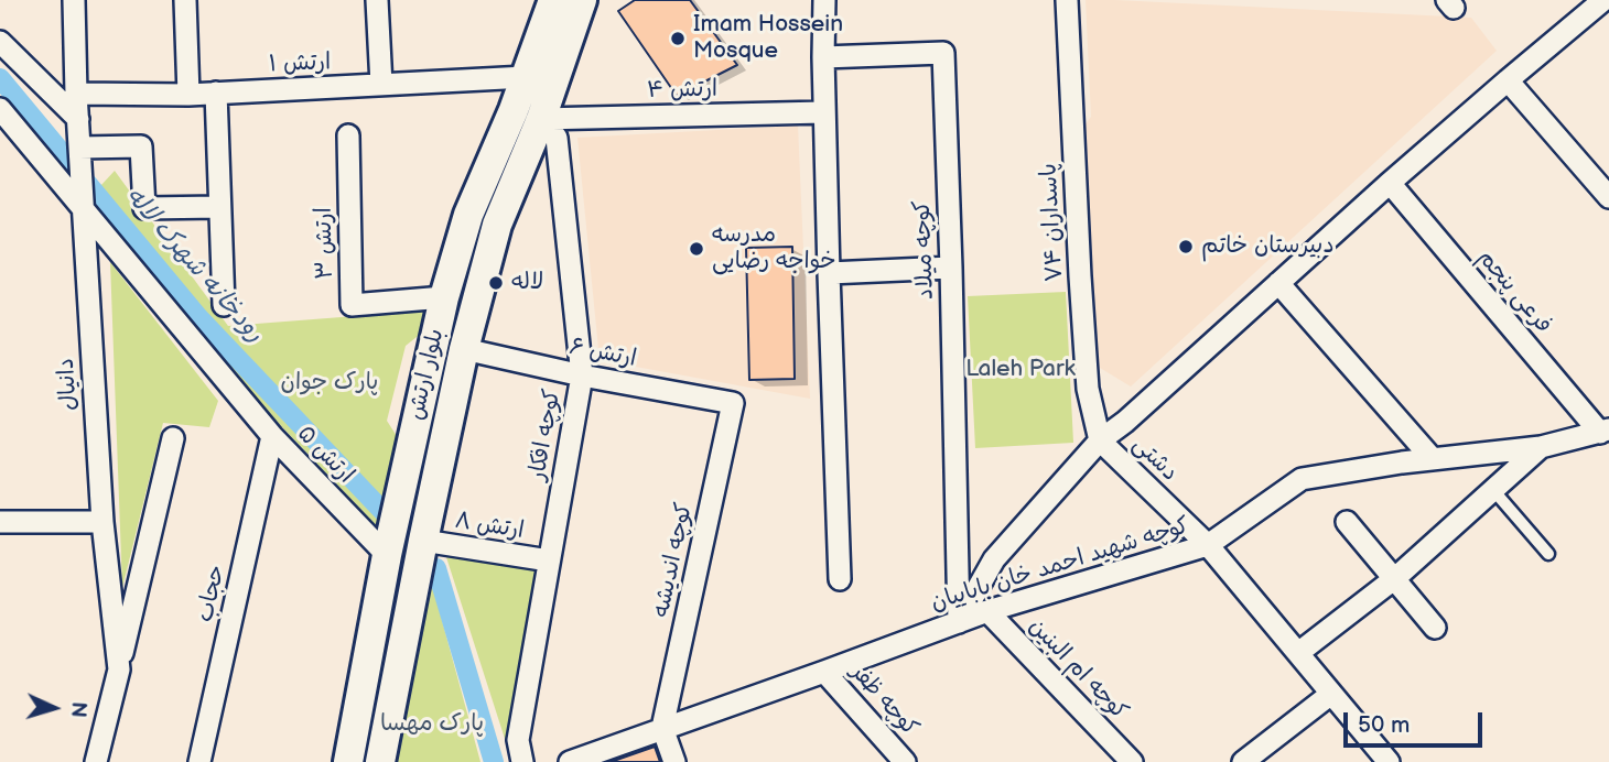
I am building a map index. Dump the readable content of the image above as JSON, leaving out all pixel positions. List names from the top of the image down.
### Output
{
  "streets": {
    "street": [
      "ارتش ۱",
      "ارتش ۴",
      "پاسداران ۷۴",
      "ارتش ۳",
      "کوچه میلاد",
      "فرعی پنجم",
      "ارتش ۶",
      "بلوار ارتش",
      "دانیال",
      "کوچه افکار",
      "ارتش ۵",
      "دشتی",
      "ارتش ۸",
      "کوچه اندیشه",
      "کوچه شهید احمد خان باباییان",
      "حجاب",
      "کوچه ام البنین",
      "کوچه ظفر"
    ]
  },
  "crossings": [
    ["ارتش ۱", "بلوار ارتش"],
    ["ارتش ۱", "دانیال"],
    ["ارتش ۴", "بلوار ارتش"],
    ["ارتش ۴", "کوچه افکار"],
    ["پاسداران ۷۴", "دشتی"],
    ["ارتش ۳", "بلوار ارتش"],
    ["کوچه میلاد", "کوچه شهید احمد خان باباییان"],
    ["فرعی پنجم", "کوچه شهید احمد خان باباییان"],
    ["ارتش ۶", "بلوار ارتش"],
    ["ارتش ۶", "کوچه افکار"],
    ["ارتش ۶", "کوچه اندیشه"],
    ["بلوار ارتش", "کوچه افکار"],
    ["بلوار ارتش", "ارتش ۵"],
    ["بلوار ارتش", "ارتش ۸"],
    ["دانیال", "ارتش ۵"],
    ["کوچه افکار", "ارتش ۸"],
    ["ارتش ۵", "حجاب"],
    ["دشتی", "کوچه شهید احمد خان باباییان"],
    ["کوچه اندیشه", "کوچه شهید احمد خان باباییان"],
    ["کوچه شهید احمد خان باباییان", "کوچه ام البنین"],
    ["کوچه شهید احمد خان باباییان", "کوچه ظفر"]
  ],
  "water": ["رودخانه شهرک لاله"],
  "parks": ["Laleh Park", "پارک جوان", "پارک مهسا"],
  "places": [
    "Imam Hossein Mosque",
    "دبیرستان خاتم",
    "مدرسه خواجه رضایی",
    "لاله"
  ],
  "scale_bar": "50 m",
  "north": "right"
}
